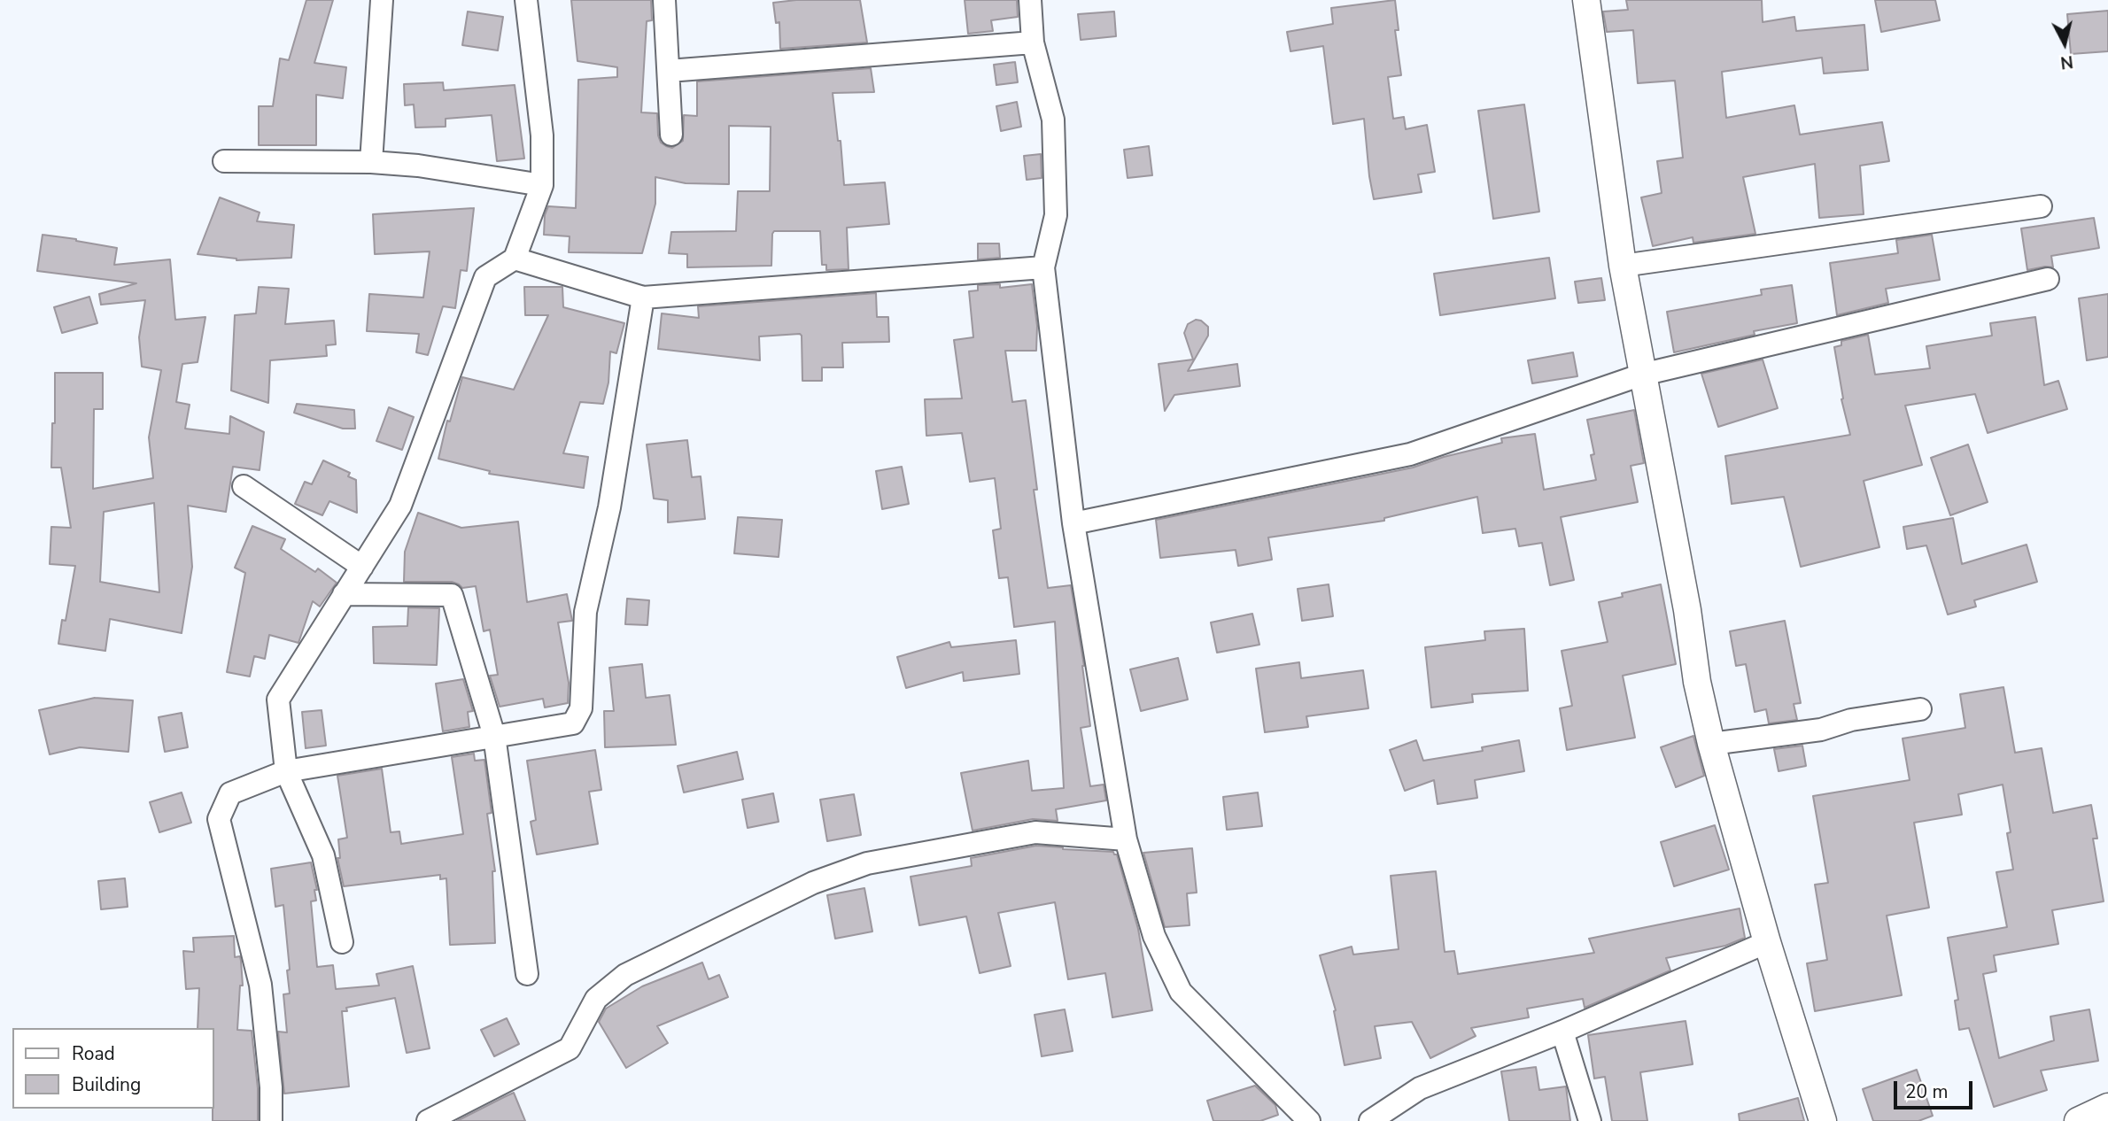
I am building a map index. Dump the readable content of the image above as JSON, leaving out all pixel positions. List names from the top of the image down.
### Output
{
  "legend": ["Road", "Building"],
  "scale_bar": "20 m",
  "north": "bottom"
}
